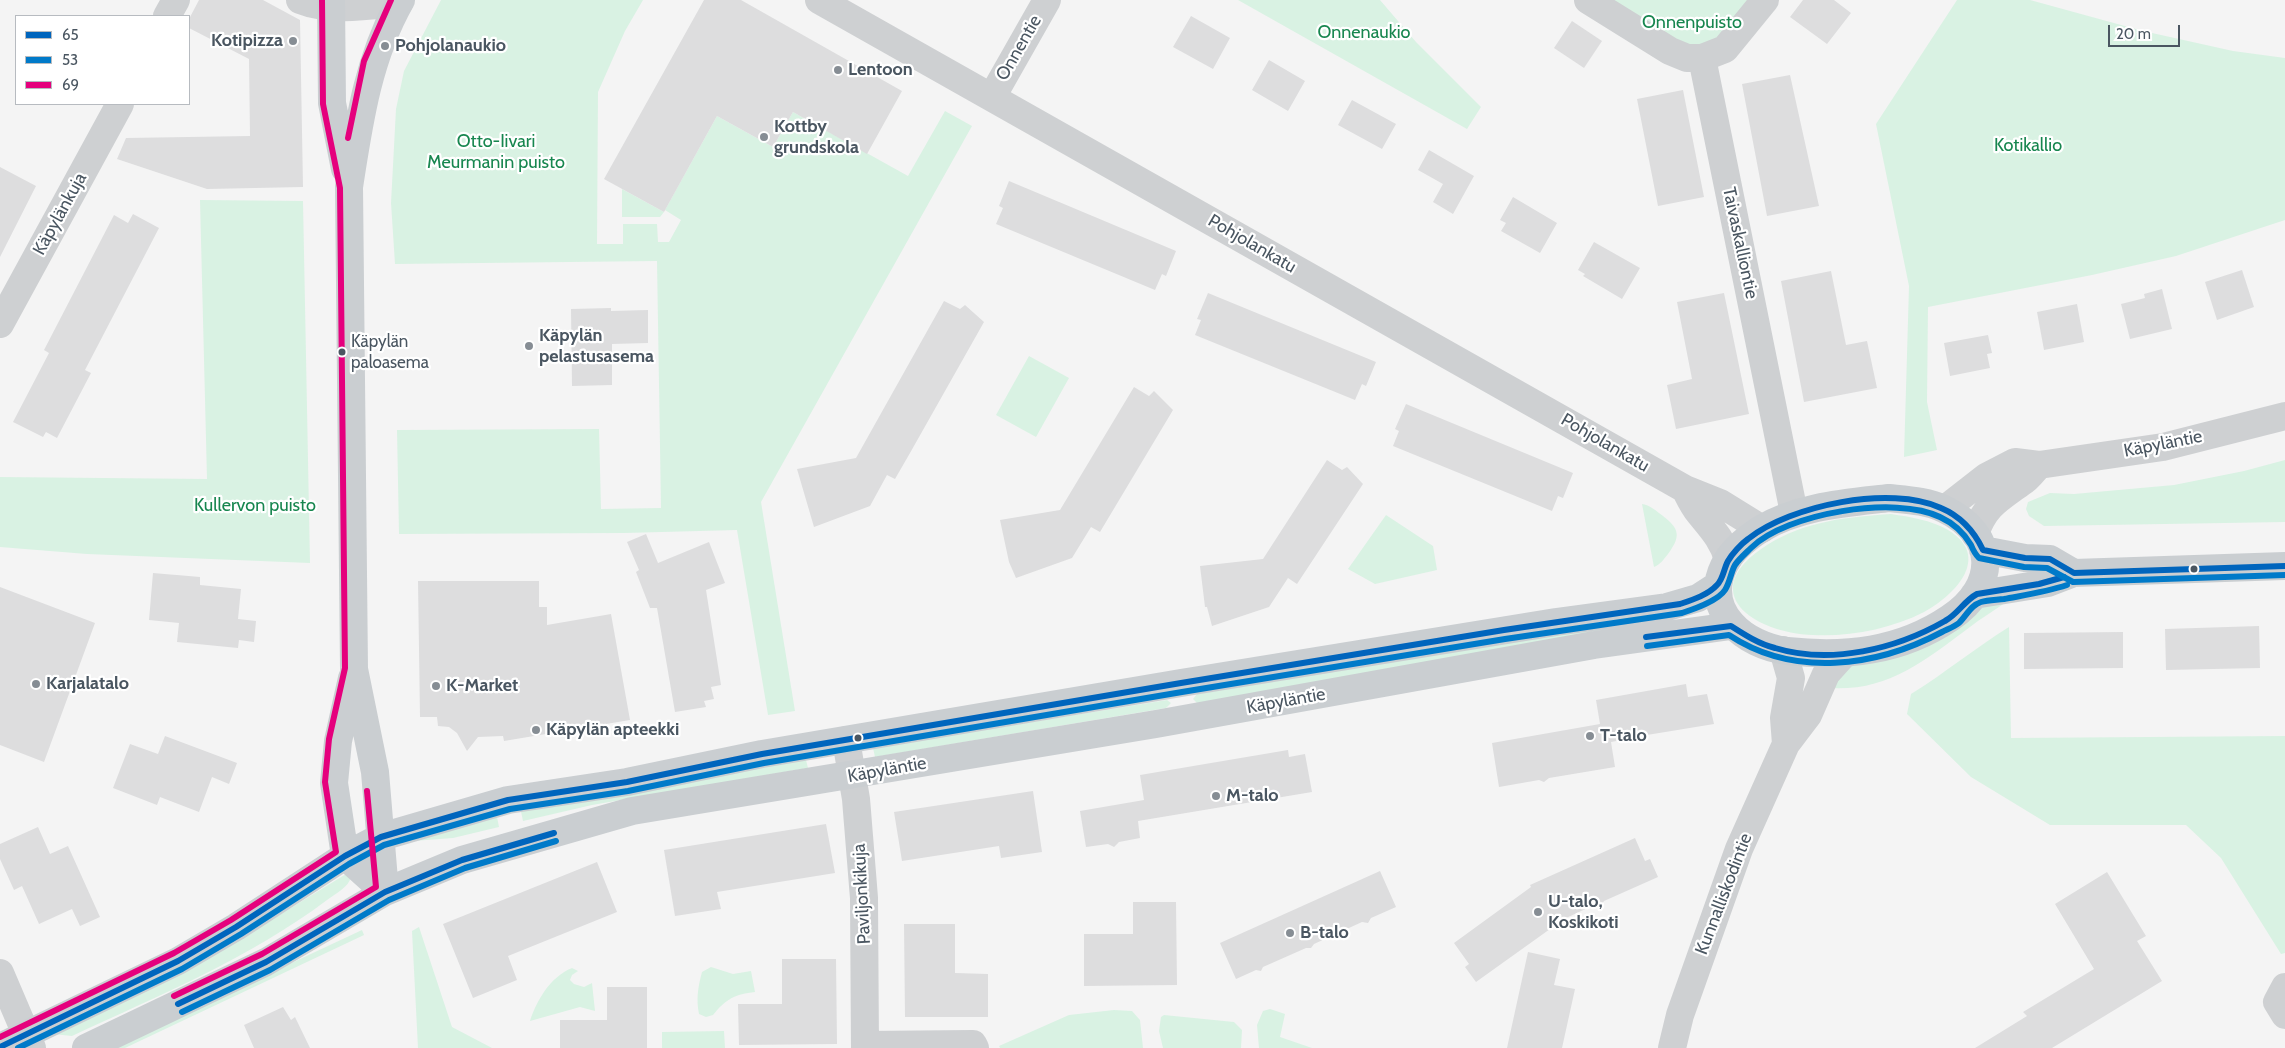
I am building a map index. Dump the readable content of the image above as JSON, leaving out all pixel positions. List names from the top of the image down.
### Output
{
  "streets": {
    "main road": ["Käpyläntie"],
    "street": [
      "Onnentie",
      "Käpylänkuja",
      "Taivaskalliontie",
      "Pohjolankatu",
      "Paviljonkikuja",
      "Kunnalliskodintie"
    ]
  },
  "crossings": [
    ["Onnentie", "Pohjolankatu"],
    ["Käpyläntie", "Paviljonkikuja"]
  ],
  "parks": [
    "Onnenpuisto",
    "Onnenaukio",
    "Otto-Iivari Meurmanin puisto",
    "Kotikallio",
    "Kullervon puisto"
  ],
  "places": [
    "Kotipizza",
    "Pohjolanaukio",
    "Lentoon",
    "Kottby grundskola",
    "Käpylän pelastusasema",
    "Käpylän paloasema",
    "Karjalatalo",
    "K-Market",
    "Käpylän apteekki",
    "T-talo",
    "M-talo",
    "U-talo, Koskikoti",
    "B-talo"
  ],
  "lines": ["transit line 69", "transit line 65", "transit line 53"],
  "legend": ["65", "53", "69"],
  "scale_bar": "20 m"
}
